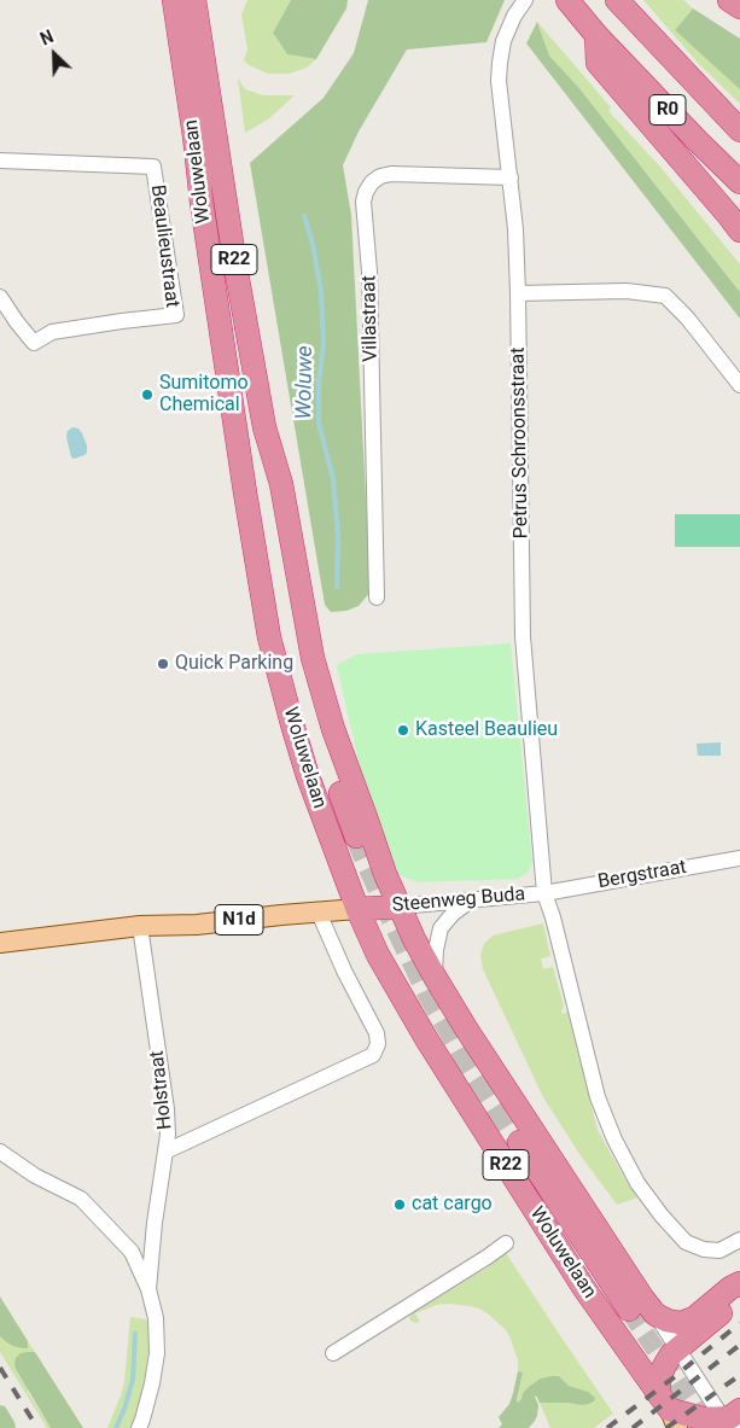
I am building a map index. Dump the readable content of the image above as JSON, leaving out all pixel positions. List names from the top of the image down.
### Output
{
  "streets": {
    "highway": [
      "R0",
      "Woluwelaan",
      "R22",
      "Steenweg Buda"
    ],
    "main road": ["N1d"],
    "street": [
      "Beaulieustraat",
      "Villastraat",
      "Petrus Schroonsstraat",
      "Bergstraat",
      "Holstraat"
    ]
  },
  "crossings": [
    ["Woluwelaan", "Steenweg Buda"],
    ["Villastraat", "Petrus Schroonsstraat"],
    ["Petrus Schroonsstraat", "Bergstraat"],
    ["Petrus Schroonsstraat", "Steenweg Buda"],
    ["Bergstraat", "Steenweg Buda"],
    ["Steenweg Buda", "Holstraat"]
  ],
  "water": ["Woluwe"],
  "places": [
    "Sumitomo Chemical",
    "Quick Parking",
    "Kasteel Beaulieu",
    "cat cargo"
  ],
  "north": "top left"
}
